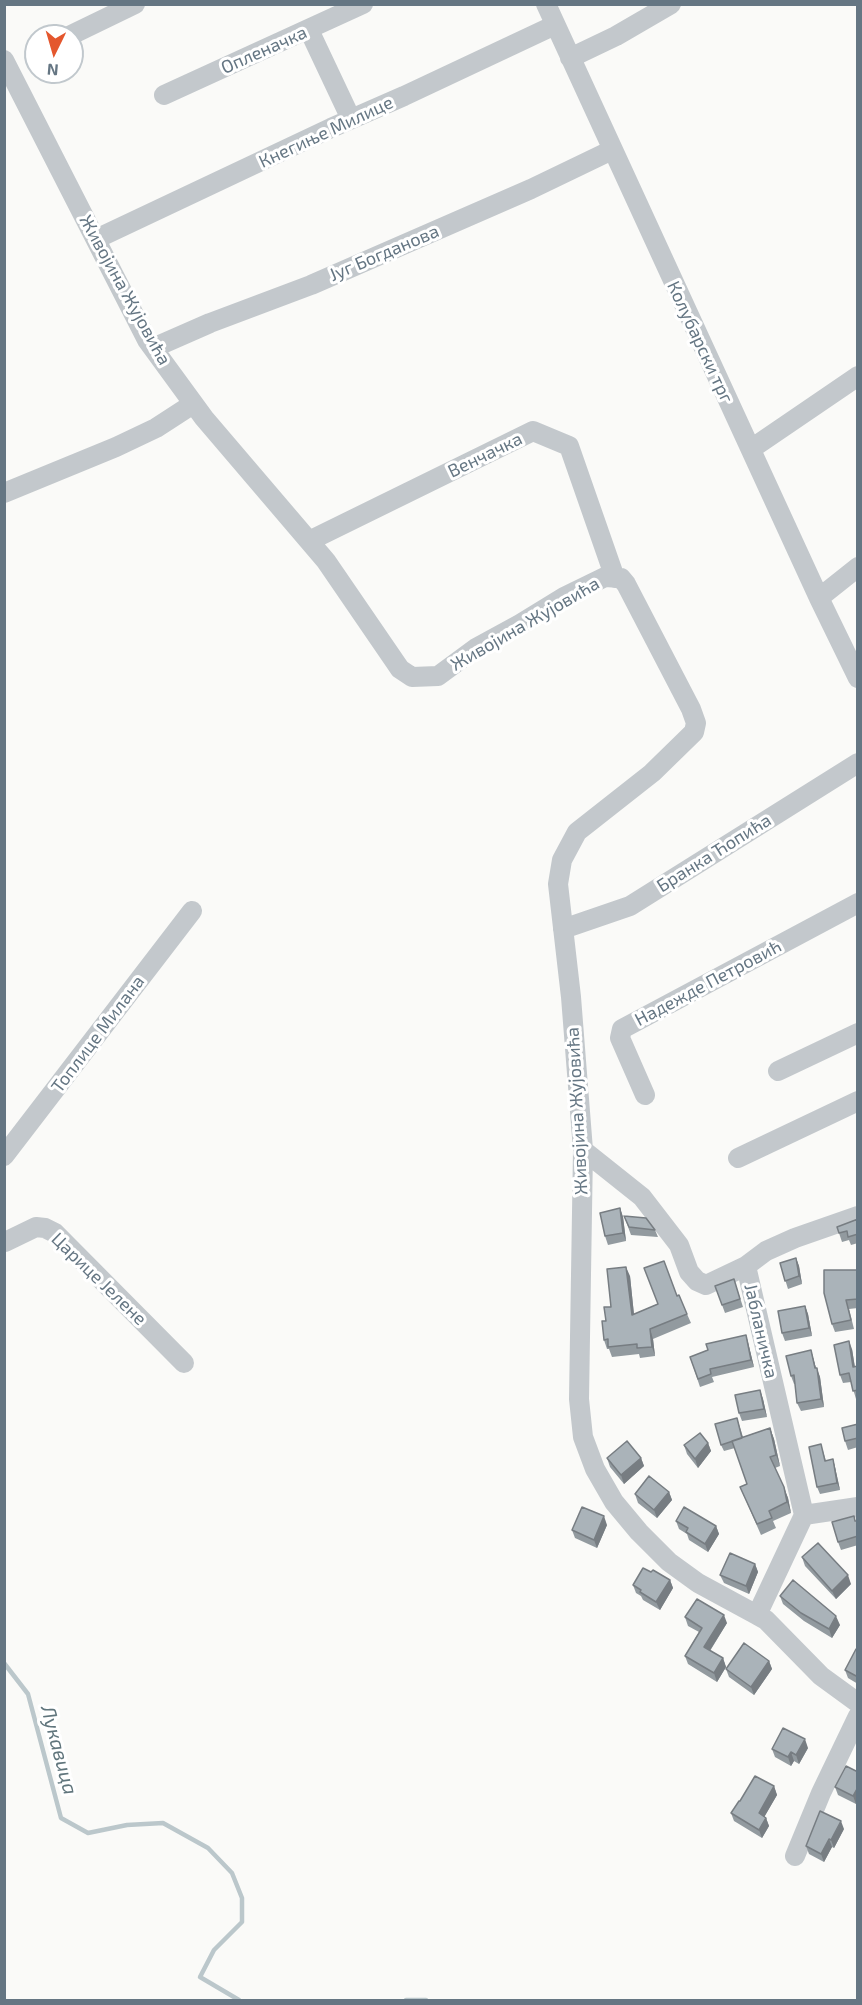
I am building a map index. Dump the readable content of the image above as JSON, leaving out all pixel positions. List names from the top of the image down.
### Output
{
  "streets": {
    "street": [
      "Опленачка",
      "Кнегиње Милице",
      "Југ Богданова",
      "Живојина Жујовића",
      "Колубарски трг",
      "Венчачка",
      "Бранка Ћопића",
      "Надежде Петровић",
      "Топлице Милана",
      "Царице Јелене",
      "Јабланичка"
    ]
  },
  "crossings": [
    ["Кнегиње Милице", "Живојина Жујовића"],
    ["Кнегиње Милице", "Колубарски трг"],
    ["Југ Богданова", "Живојина Жујовића"],
    ["Југ Богданова", "Колубарски трг"],
    ["Живојина Жујовића", "Венчачка"],
    ["Живојина Жујовића", "Бранка Ћопића"],
    ["Живојина Жујовића", "Јабланичка"]
  ],
  "water": ["Лукавица"],
  "north": "bottom"
}
